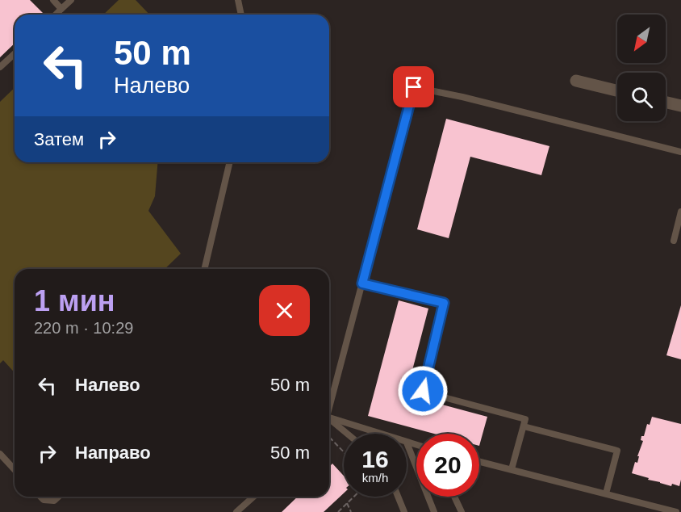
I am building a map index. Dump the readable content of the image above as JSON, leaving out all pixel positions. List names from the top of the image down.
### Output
{
  "north": "bottom left",
  "page": {
    "turn": ["50 m", "Налево"],
    "then": "Затем",
    "heading": ["1 мин", "220 m · 10:29"],
    "list": [
      {
        "name": "Налево",
        "value": "50 m"
      },
      {
        "name": "Направо",
        "value": "50 m"
      }
    ],
    "speed": "16 km/h",
    "limit": "20"
  }
}
